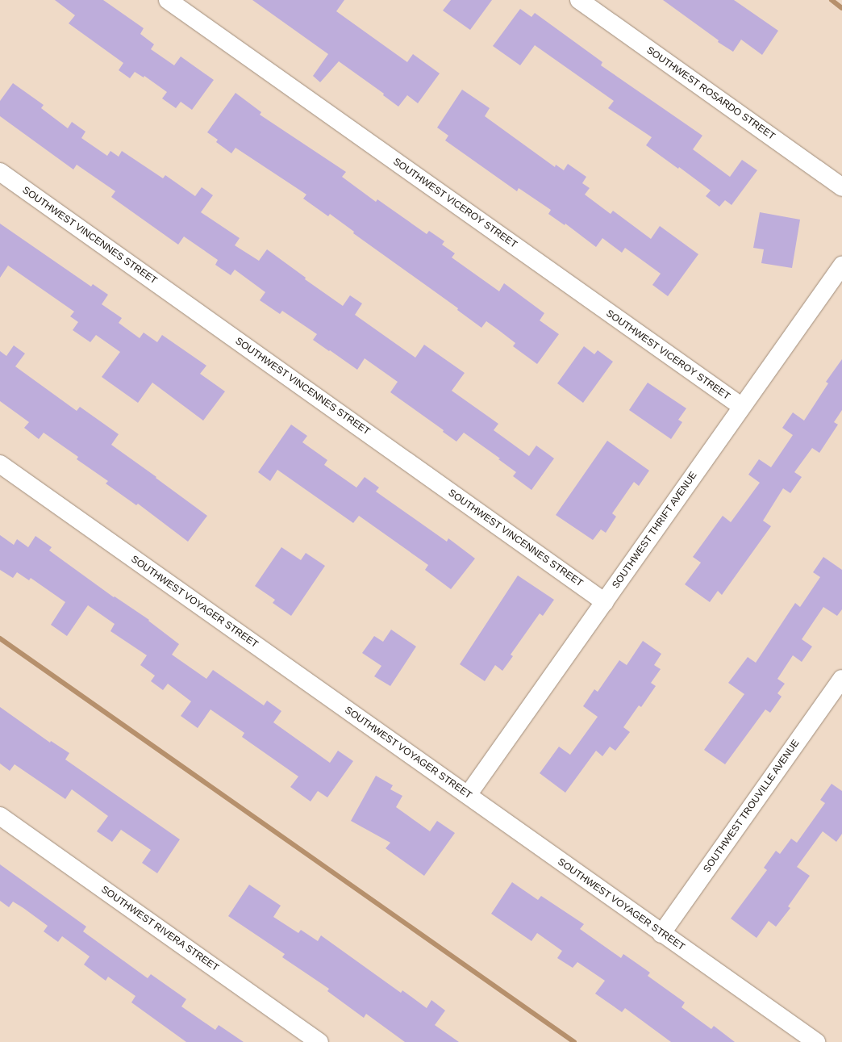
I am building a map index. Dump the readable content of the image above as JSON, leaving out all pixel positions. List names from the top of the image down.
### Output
{
  "streets": {
    "street": [
      "SOUTHWEST ROSARDO STREET",
      "SOUTHWEST VICEROY STREET",
      "SOUTHWEST VINCENNES STREET",
      "SOUTHWEST THRIFT AVENUE",
      "SOUTHWEST VOYAGER STREET",
      "SOUTHWEST TROUVILLE AVENUE",
      "SOUTHWEST RIVERA STREET"
    ]
  },
  "crossings": [
    ["SOUTHWEST VICEROY STREET", "SOUTHWEST THRIFT AVENUE"],
    ["SOUTHWEST VINCENNES STREET", "SOUTHWEST THRIFT AVENUE"],
    ["SOUTHWEST THRIFT AVENUE", "SOUTHWEST VOYAGER STREET"],
    ["SOUTHWEST VOYAGER STREET", "SOUTHWEST TROUVILLE AVENUE"]
  ]
}
